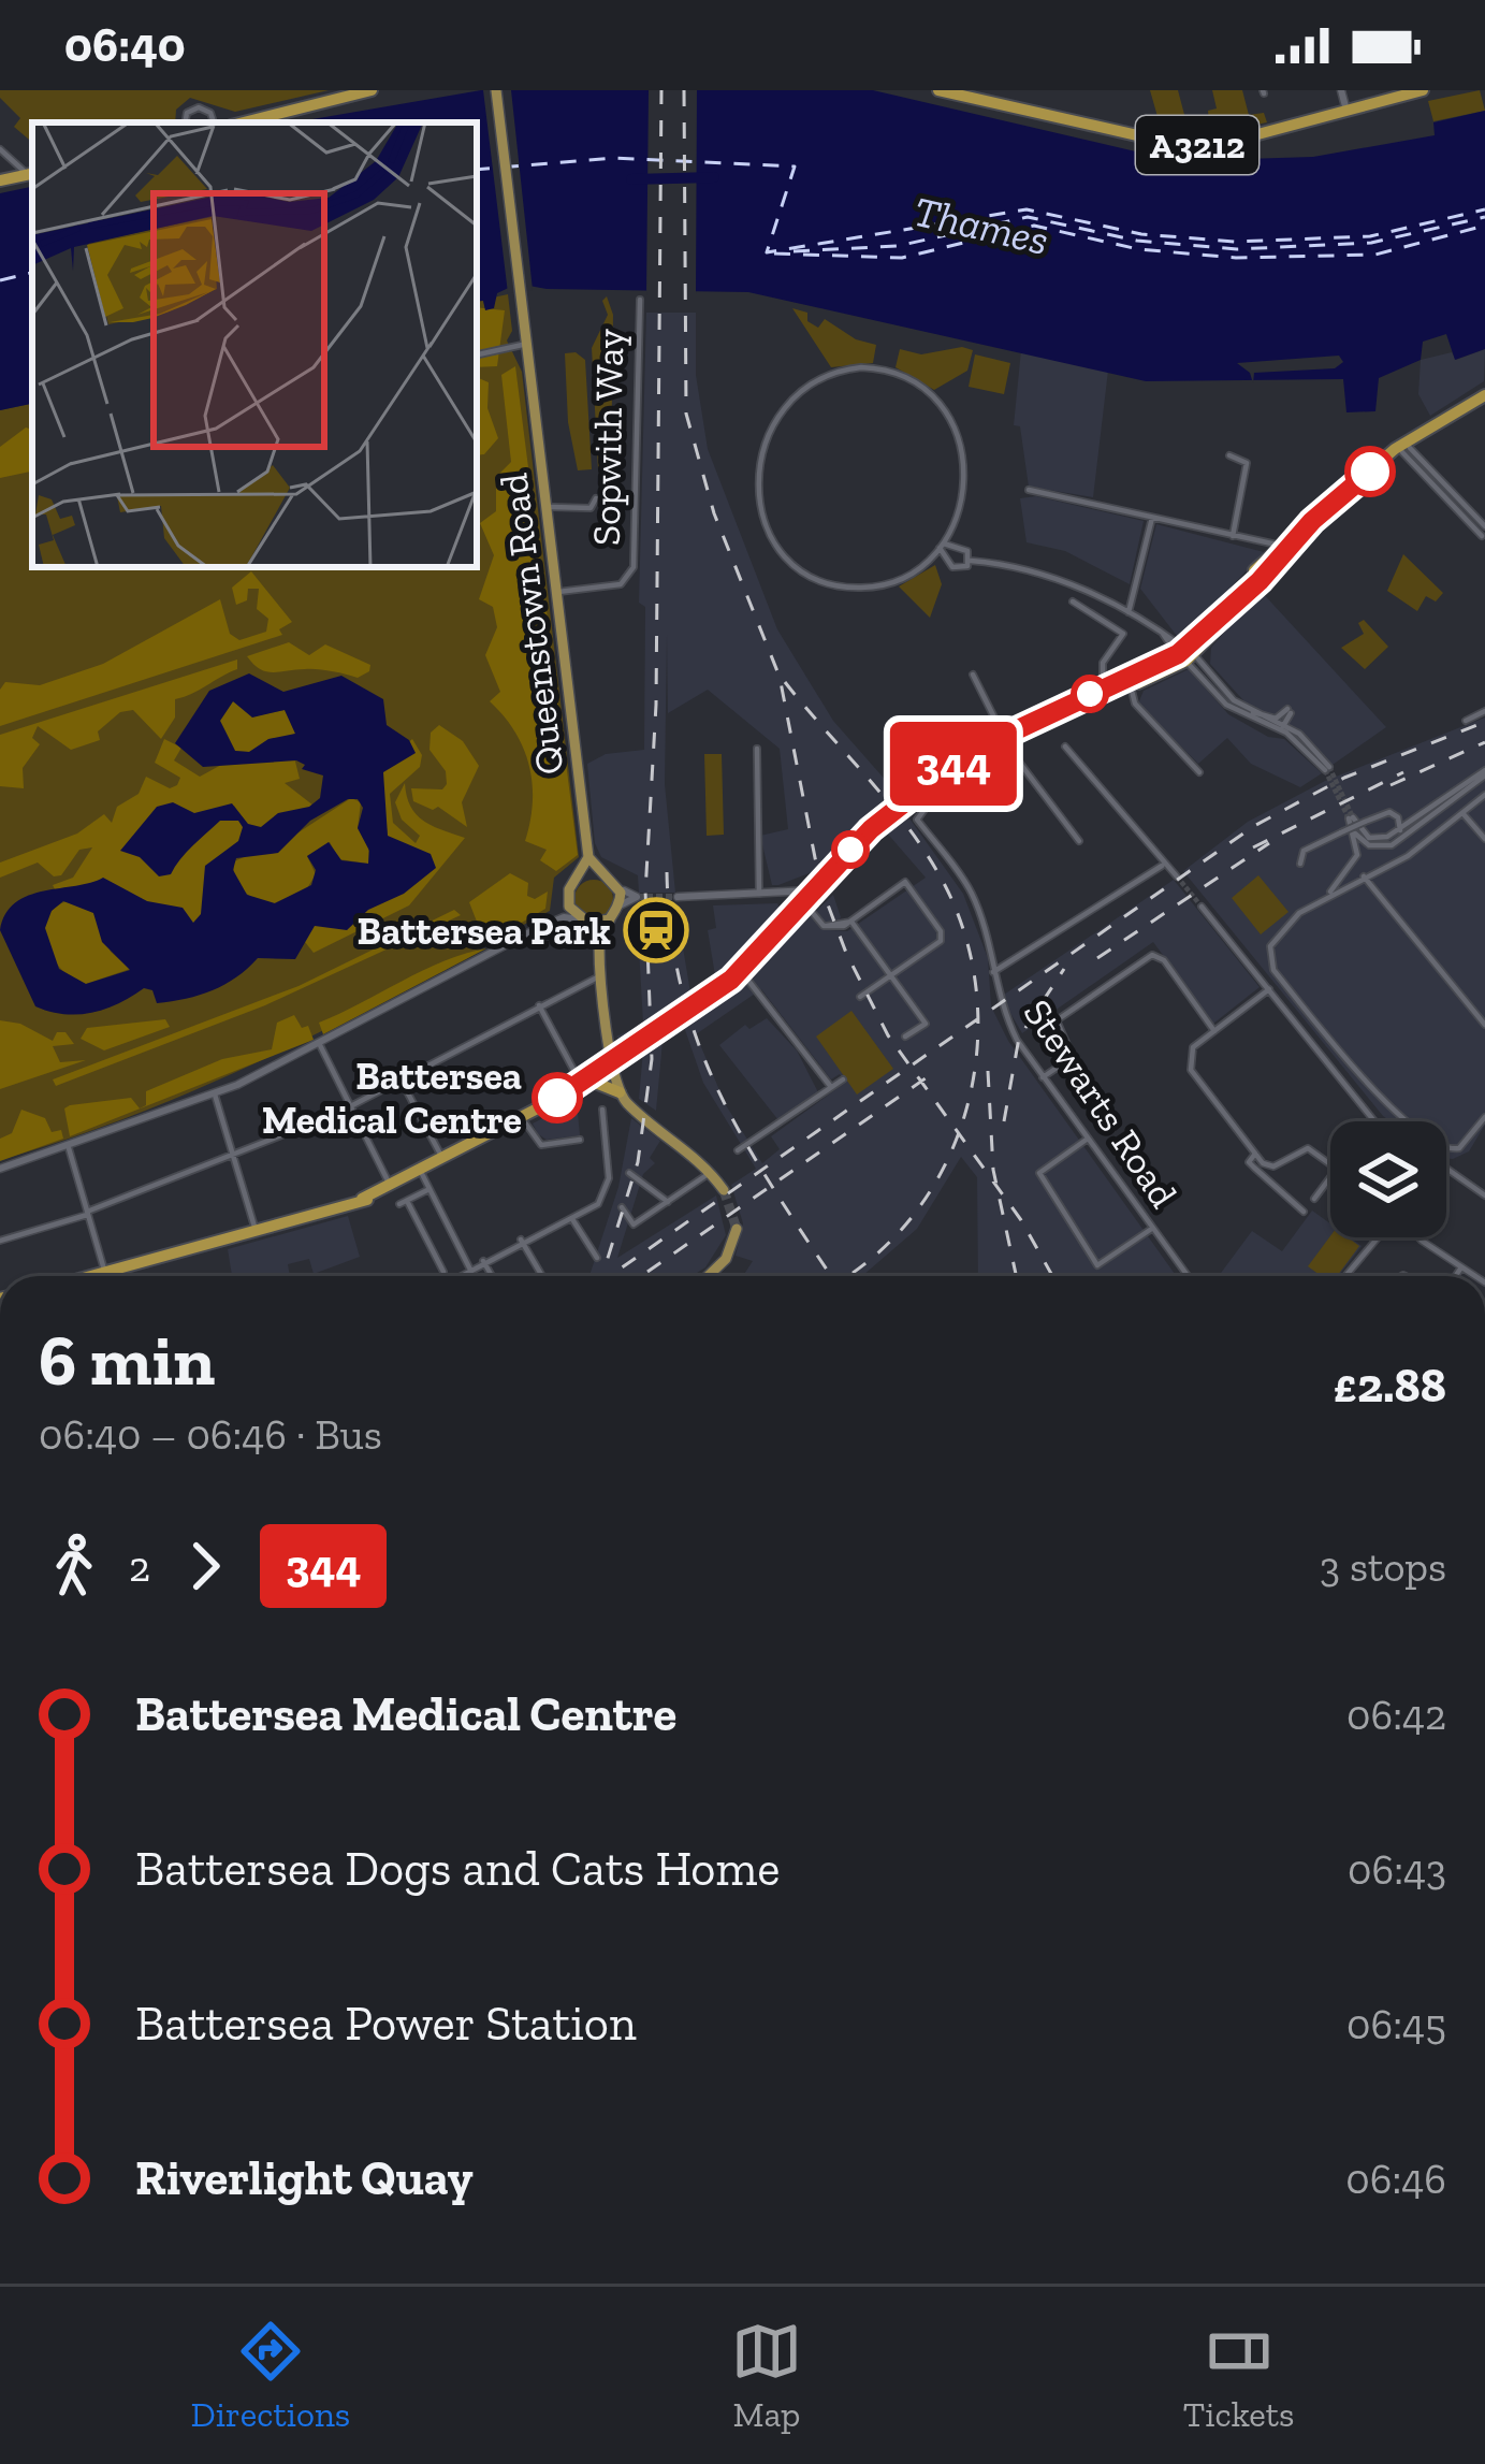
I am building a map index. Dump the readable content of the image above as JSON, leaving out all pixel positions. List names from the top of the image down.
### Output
{
  "streets": {
    "highway": ["A3212"],
    "main road": ["Queenstown Road"],
    "street": ["Sopwith Way", "Stewarts Road"]
  },
  "crossings": [
    ["Sopwith Way", "Queenstown Road"]
  ],
  "water": ["Thames"],
  "places": {
    "station": ["Battersea Park"],
    "other": ["Battersea Medical Centre"]
  },
  "lines": ["bus line 344"],
  "page": {
    "status": "06:40",
    "on_map": "344",
    "heading": ["6 min", "06:40 – 06:46 · Bus", "£2.88"],
    "legs": ["2", "344", "3 stops"],
    "list": [
      {
        "name": "Battersea Medical Centre",
        "value": "06:42"
      },
      {
        "name": "Battersea Dogs and Cats Home",
        "value": "06:43"
      },
      {
        "name": "Battersea Power Station",
        "value": "06:45"
      },
      {
        "name": "Riverlight Quay",
        "value": "06:46"
      }
    ],
    "tabs": ["Directions", "Map", "Tickets"]
  }
}
